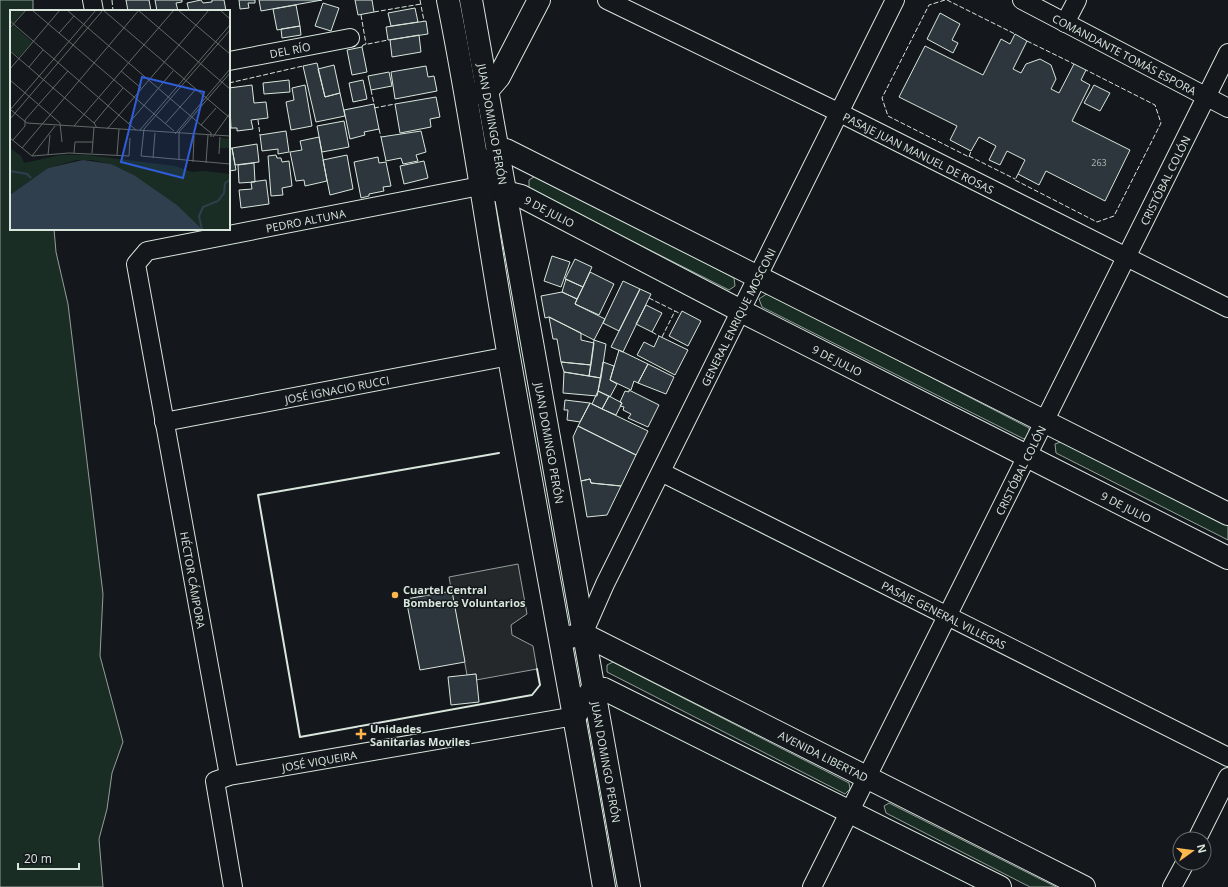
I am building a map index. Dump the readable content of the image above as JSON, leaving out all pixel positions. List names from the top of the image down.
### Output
{
  "streets": {
    "street": [
      "DEL RÍO",
      "COMANDANTE TOMÁS ESPORA",
      "JUAN DOMINGO PERÓN",
      "PASAJE JUAN MANUEL DE ROSAS",
      "CRISTÓBAL COLÓN",
      "9 DE JULIO",
      "PEDRO ALTUNA",
      "GENERAL ENRIQUE MOSCONI",
      "JOSÉ IGNACIO RUCCI",
      "HÉCTOR CÁMPORA",
      "PASAJE GENERAL VILLEGAS",
      "AVENIDA LIBERTAD",
      "JOSÉ VIQUEIRA"
    ]
  },
  "crossings": [
    ["COMANDANTE TOMÁS ESPORA", "CRISTÓBAL COLÓN"],
    ["JUAN DOMINGO PERÓN", "9 DE JULIO"],
    ["JUAN DOMINGO PERÓN", "PEDRO ALTUNA"],
    ["JUAN DOMINGO PERÓN", "GENERAL ENRIQUE MOSCONI"],
    ["JUAN DOMINGO PERÓN", "JOSÉ IGNACIO RUCCI"],
    ["JUAN DOMINGO PERÓN", "AVENIDA LIBERTAD"],
    ["JUAN DOMINGO PERÓN", "JOSÉ VIQUEIRA"],
    ["PASAJE JUAN MANUEL DE ROSAS", "CRISTÓBAL COLÓN"],
    ["PASAJE JUAN MANUEL DE ROSAS", "GENERAL ENRIQUE MOSCONI"],
    ["CRISTÓBAL COLÓN", "9 DE JULIO"],
    ["CRISTÓBAL COLÓN", "PASAJE GENERAL VILLEGAS"],
    ["CRISTÓBAL COLÓN", "AVENIDA LIBERTAD"],
    ["9 DE JULIO", "PEDRO ALTUNA"],
    ["9 DE JULIO", "GENERAL ENRIQUE MOSCONI"],
    ["PEDRO ALTUNA", "HÉCTOR CÁMPORA"],
    ["GENERAL ENRIQUE MOSCONI", "PASAJE GENERAL VILLEGAS"],
    ["GENERAL ENRIQUE MOSCONI", "AVENIDA LIBERTAD"],
    ["JOSÉ IGNACIO RUCCI", "HÉCTOR CÁMPORA"],
    ["HÉCTOR CÁMPORA", "JOSÉ VIQUEIRA"]
  ],
  "places": {
    "other": ["Cuartel Central Bomberos Voluntarios"],
    "health": ["Unidades Sanitarias Moviles"]
  },
  "house_numbers": ["263"],
  "scale_bar": "20 m",
  "north": "right"
}
